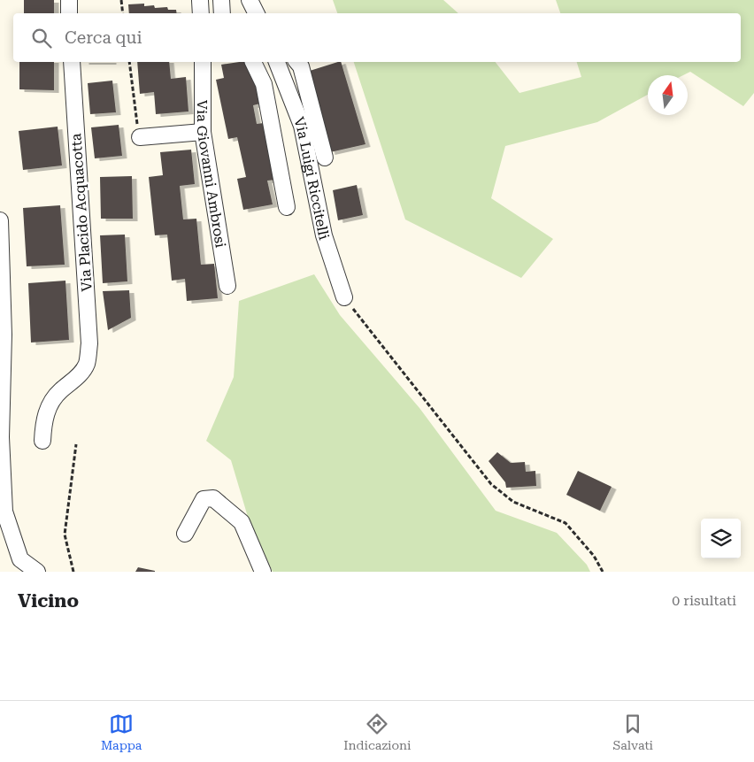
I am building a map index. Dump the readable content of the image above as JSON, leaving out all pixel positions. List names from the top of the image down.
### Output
{
  "streets": {
    "street": ["Via Giovanni Ambrosi", "Via Luigi Riccitelli", "Via Placido Acquacotta"]
  },
  "north": "top",
  "page": {
    "search": "Cerca qui",
    "heading": ["Vicino", "0 risultati"],
    "nav": ["Mappa", "Indicazioni", "Salvati"]
  }
}
